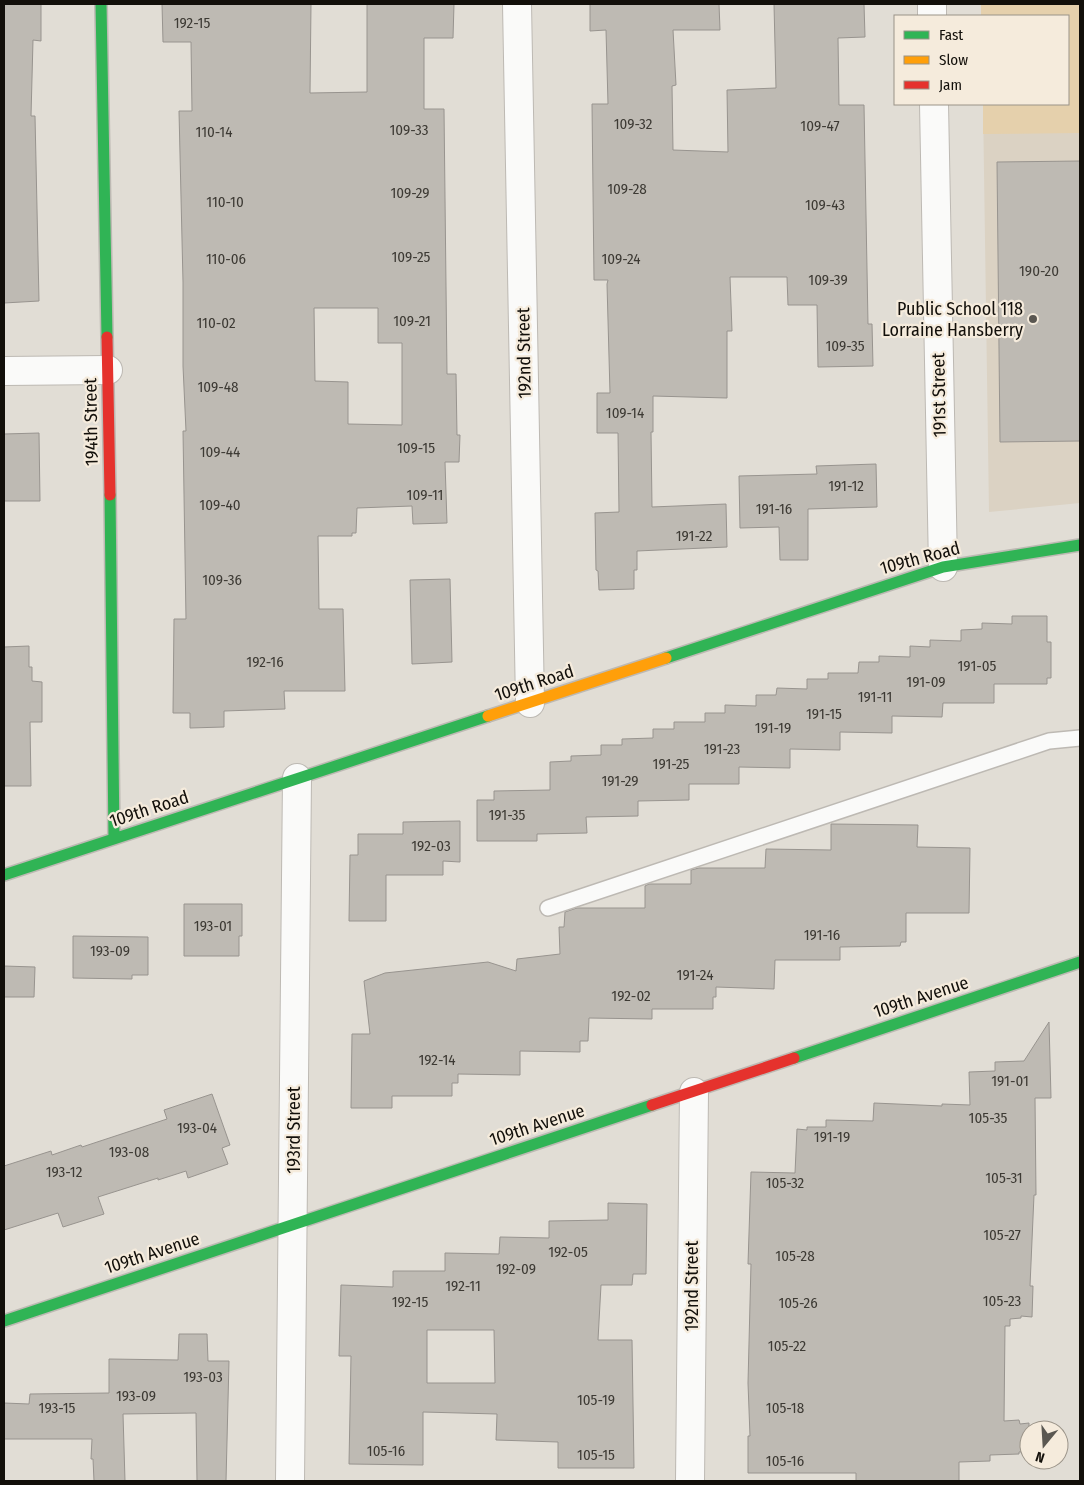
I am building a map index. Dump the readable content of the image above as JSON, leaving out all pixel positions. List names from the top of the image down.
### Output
{
  "streets": {
    "street": [
      "192nd Street",
      "191st Street",
      "194th Street",
      "109th Road",
      "109th Avenue",
      "193rd Street"
    ]
  },
  "crossings": [
    ["192nd Street", "109th Road"],
    ["192nd Street", "109th Avenue"],
    ["191st Street", "109th Road"],
    ["194th Street", "109th Road"],
    ["109th Road", "193rd Street"],
    ["109th Avenue", "193rd Street"]
  ],
  "places": ["Public School 118 Lorraine Hansberry"],
  "house_numbers": [
    "192-15",
    "109-32",
    "109-47",
    "109-33",
    "110-14",
    "109-28",
    "109-29",
    "110-10",
    "109-43",
    "109-25",
    "110-06",
    "109-24",
    "190-20",
    "109-39",
    "109-21",
    "110-02",
    "109-35",
    "109-48",
    "109-14",
    "109-15",
    "109-44",
    "191-12",
    "109-11",
    "109-40",
    "191-16",
    "191-22",
    "109-36",
    "192-16",
    "191-05",
    "191-09",
    "191-11",
    "191-15",
    "191-19",
    "191-23",
    "191-25",
    "191-29",
    "191-35",
    "192-03",
    "193-01",
    "191-16",
    "193-09",
    "191-24",
    "192-02",
    "192-14",
    "191-01",
    "105-35",
    "193-04",
    "191-19",
    "193-08",
    "193-12",
    "105-31",
    "105-32",
    "105-27",
    "192-05",
    "105-28",
    "192-09",
    "192-11",
    "105-23",
    "192-15",
    "105-26",
    "105-22",
    "193-03",
    "193-09",
    "105-19",
    "193-15",
    "105-18",
    "105-16",
    "105-15",
    "105-16"
  ],
  "legend": ["Fast", "Slow", "Jam"],
  "north": "bottom"
}
